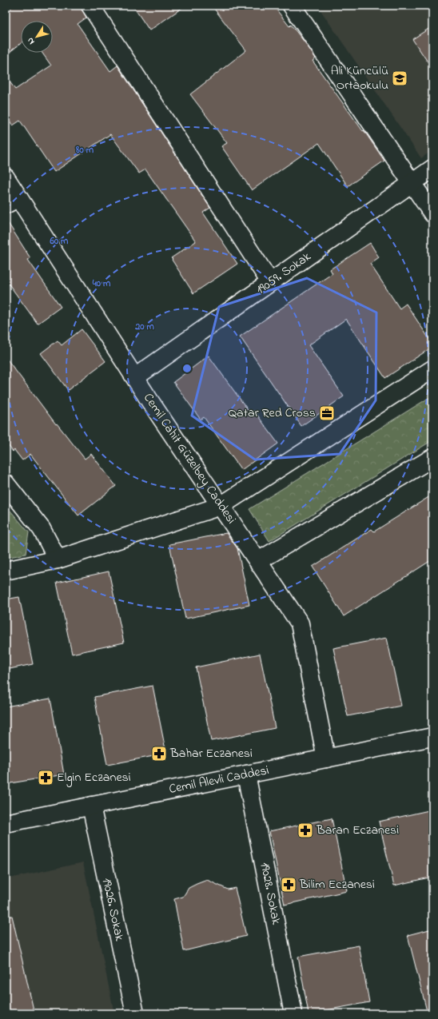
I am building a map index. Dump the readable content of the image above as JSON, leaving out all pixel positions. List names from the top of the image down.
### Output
{
  "streets": {
    "street": [
      "19059. Sokak",
      "Cemil Cahit Güzelbey Caddesi",
      "Cemil Alevli Caddesi",
      "19028. Sokak",
      "19026. Sokak"
    ]
  },
  "crossings": [
    ["19059. Sokak", "Cemil Cahit Güzelbey Caddesi"],
    ["Cemil Cahit Güzelbey Caddesi", "Cemil Alevli Caddesi"],
    ["Cemil Alevli Caddesi", "19028. Sokak"],
    ["Cemil Alevli Caddesi", "19026. Sokak"]
  ],
  "places": {
    "school or university": ["Ali Küncülü Ortaokulu"],
    "office": ["Qatar Red Cross"],
    "pharmacy": [
      "Bahar Eczanesi",
      "Elgin Eczanesi",
      "Baran Eczanesi",
      "Bilim Eczanesi"
    ]
  },
  "north": "bottom left",
  "rings": [
    "80 m",
    "60 m",
    "40 m",
    "20 m"
  ]
}
